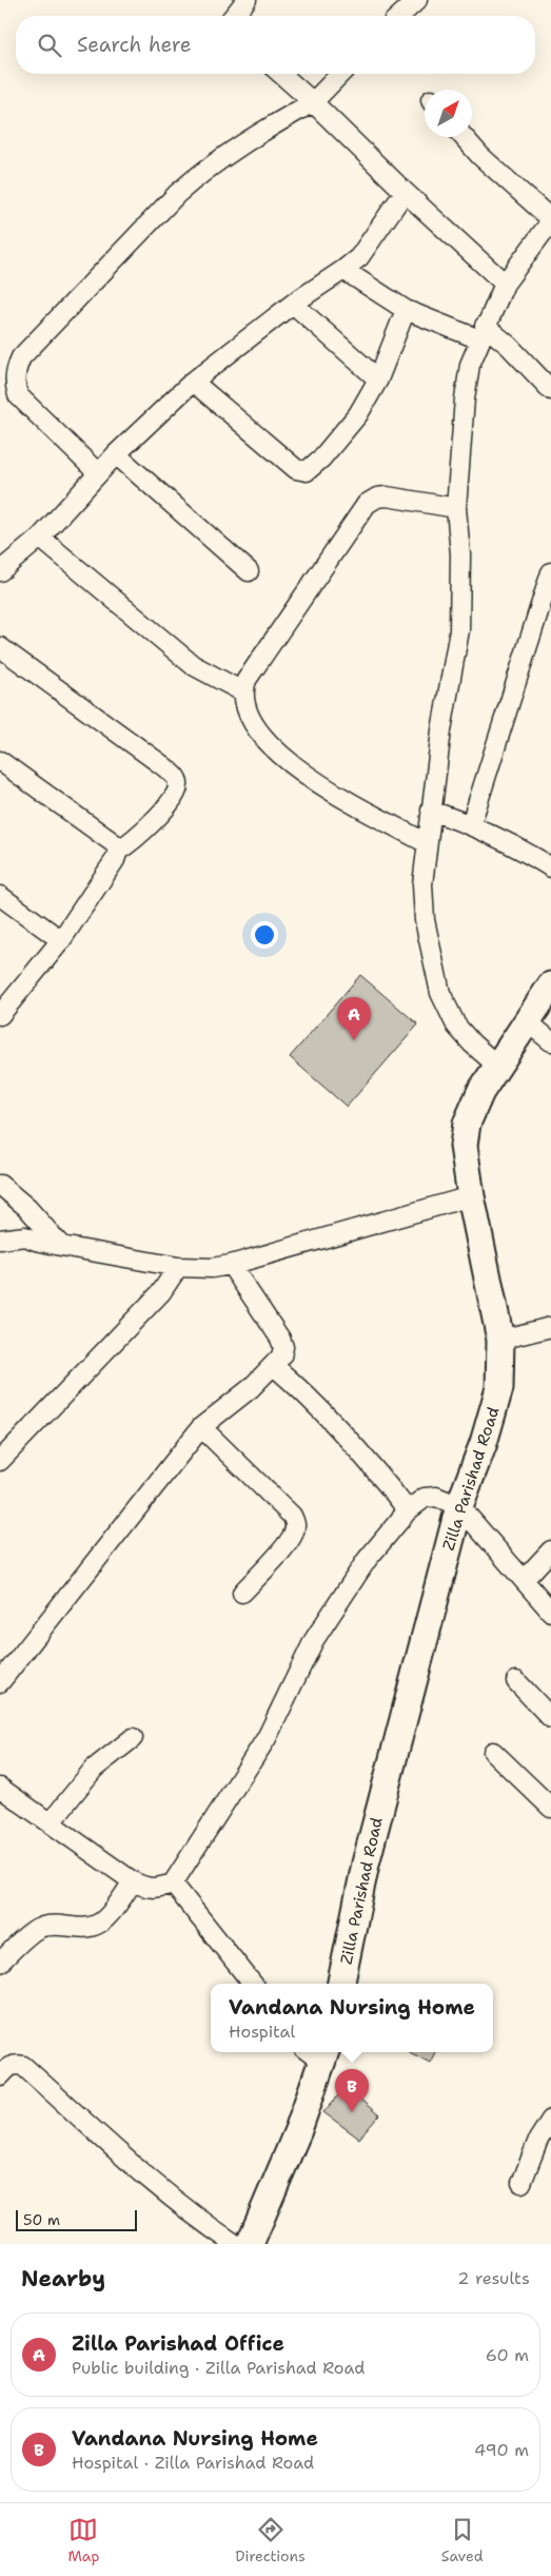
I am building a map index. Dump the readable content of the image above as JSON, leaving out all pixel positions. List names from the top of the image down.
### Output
{
  "streets": {
    "main road": ["Zilla Parishad Road"]
  },
  "scale_bar": "50 m",
  "north": "top right",
  "page": {
    "search": "Search here",
    "pins": ["A", "B"],
    "popup": ["Vandana Nursing Home", "Hospital"],
    "scale": "50 m",
    "heading": ["Nearby", "2 results"],
    "list": [
      {
        "mark": "A",
        "name": "Zilla Parishad Office",
        "note": "Public building · Zilla Parishad Road",
        "value": "60 m"
      },
      {
        "mark": "B",
        "name": "Vandana Nursing Home",
        "note": "Hospital · Zilla Parishad Road",
        "value": "490 m"
      }
    ],
    "nav": ["Map", "Directions", "Saved"]
  }
}
